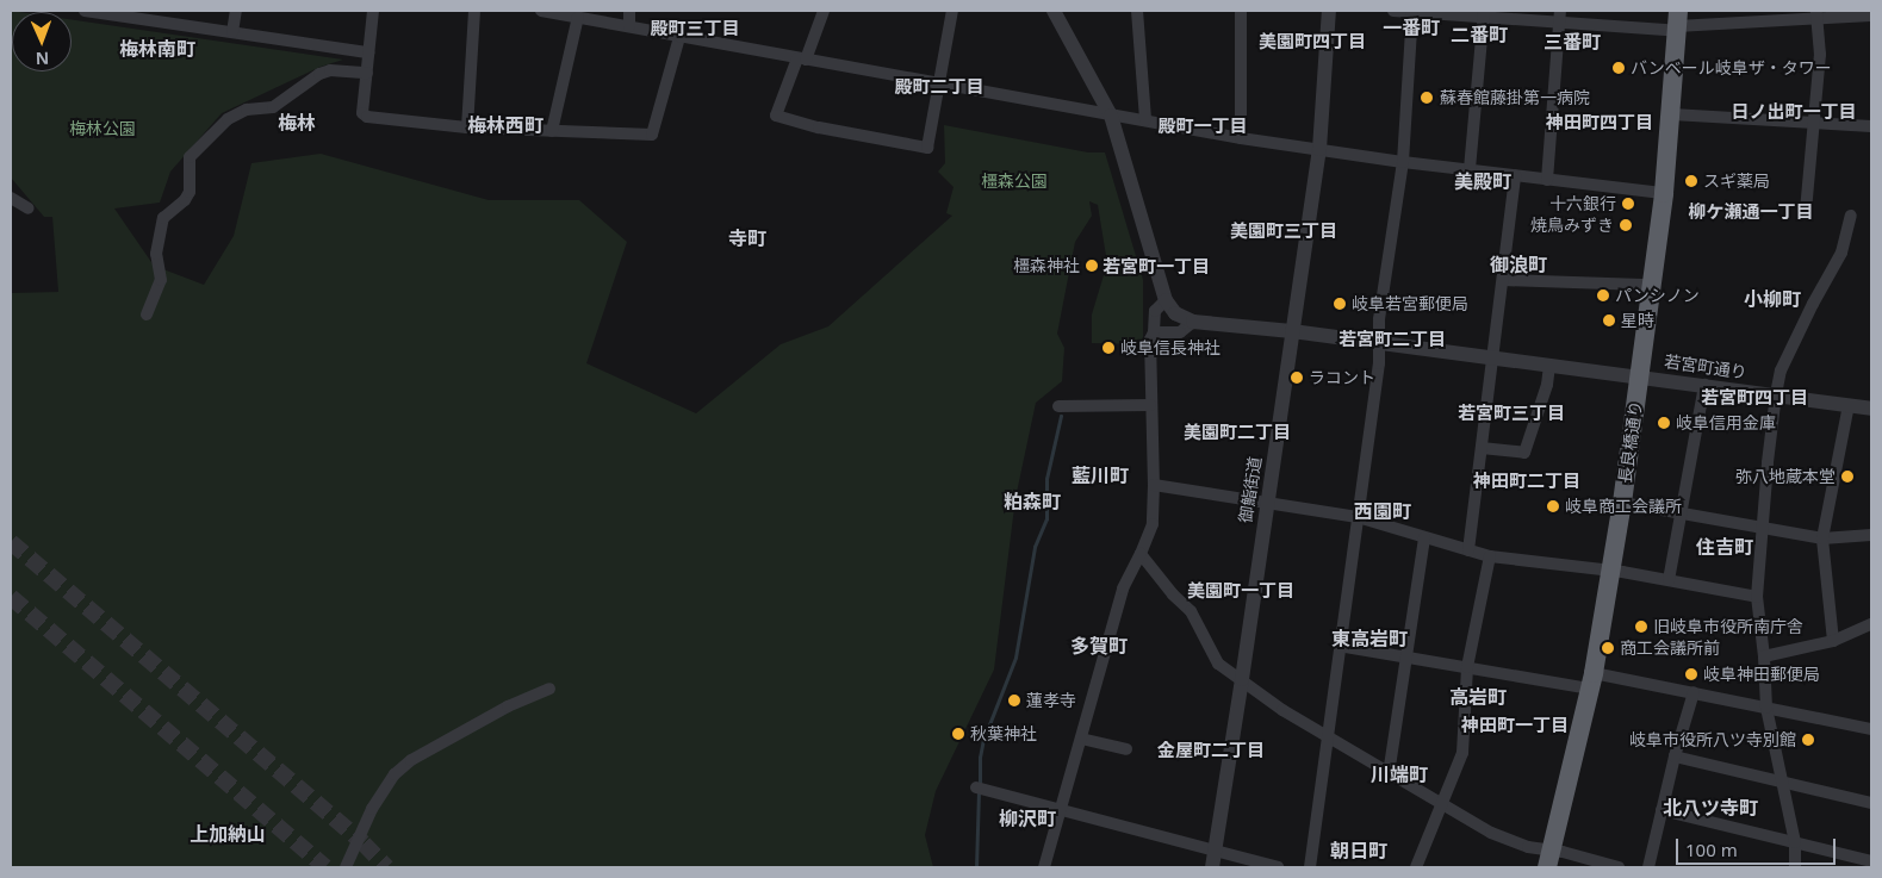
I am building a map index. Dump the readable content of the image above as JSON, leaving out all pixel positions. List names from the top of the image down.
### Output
{
  "streets": {
    "highway": ["長良橋通り"],
    "street": ["若宮町通り", "御鮨街道"]
  },
  "crossings": [
    ["若宮町通り", "長良橋通り"],
    ["若宮町通り", "御鮨街道"]
  ],
  "districts": [
    "一番町",
    "殿町三丁目",
    "二番町",
    "美園町四丁目",
    "三番町",
    "梅林南町",
    "殿町二丁目",
    "日ノ出町一丁目",
    "梅林",
    "神田町四丁目",
    "梅林西町",
    "殿町一丁目",
    "美殿町",
    "柳ケ瀬通一丁目",
    "美園町三丁目",
    "寺町",
    "御浪町",
    "若宮町一丁目",
    "小柳町",
    "若宮町二丁目",
    "若宮町四丁目",
    "若宮町三丁目",
    "美園町二丁目",
    "藍川町",
    "神田町二丁目",
    "粕森町",
    "西園町",
    "住吉町",
    "美園町一丁目",
    "東高岩町",
    "多賀町",
    "高岩町",
    "神田町一丁目",
    "金屋町二丁目",
    "川端町",
    "北八ツ寺町",
    "柳沢町",
    "上加納山",
    "朝日町"
  ],
  "parks": ["梅林公園", "橿森公園"],
  "places": [
    "バンベール岐阜ザ・タワー",
    "蘇春館藤掛第一病院",
    "スギ薬局",
    "十六銀行",
    "焼鳥みずき",
    "橿森神社",
    "パンシノン",
    "岐阜若宮郵便局",
    "星時",
    "岐阜信長神社",
    "ラコント",
    "岐阜信用金庫",
    "弥八地蔵本堂",
    "岐阜商工会議所",
    "旧岐阜市役所南庁舎",
    "商工会議所前",
    "岐阜神田郵便局",
    "蓮孝寺",
    "秋葉神社",
    "岐阜市役所八ツ寺別館"
  ],
  "scale_bar": "100 m",
  "north": "bottom"
}
